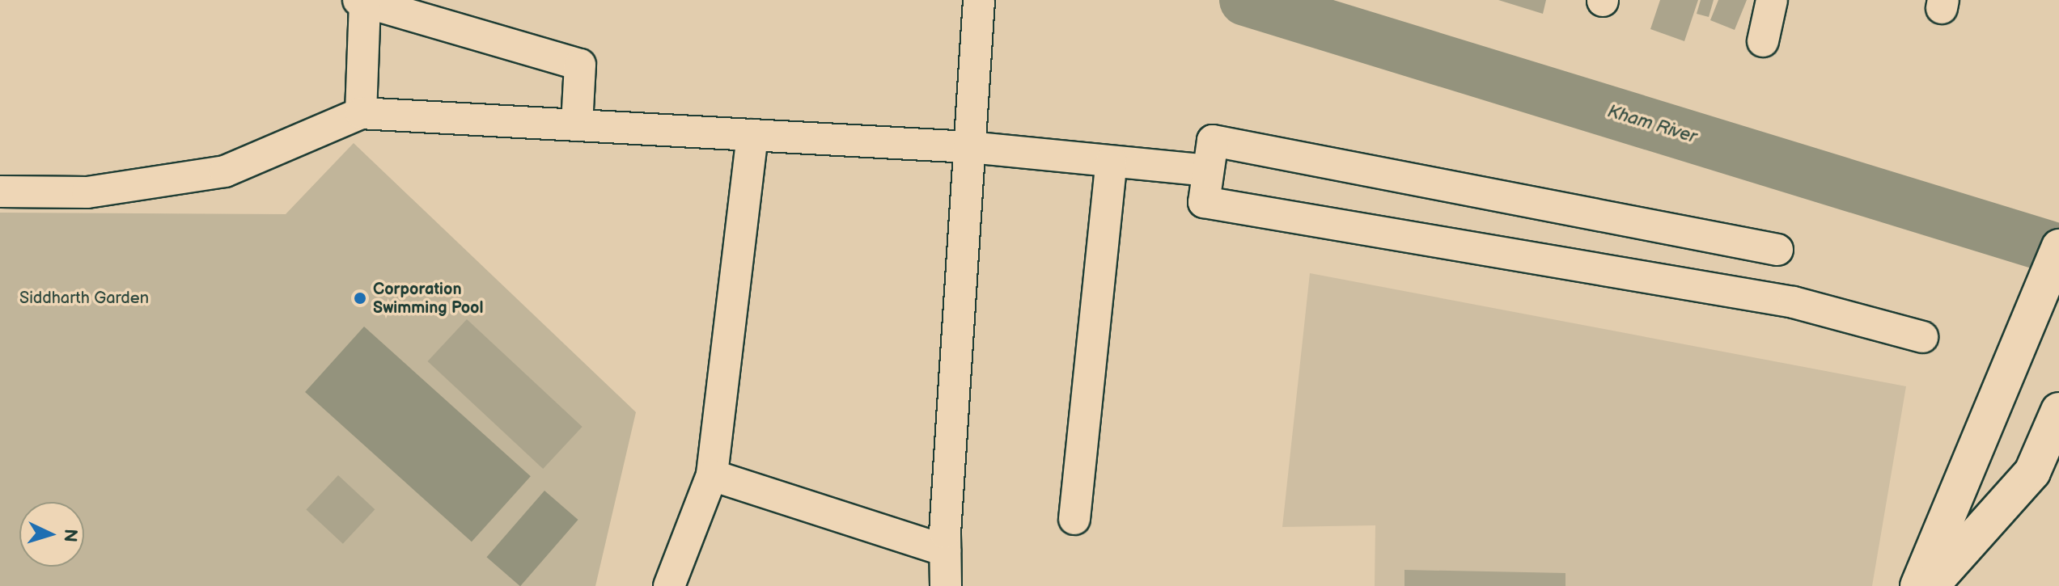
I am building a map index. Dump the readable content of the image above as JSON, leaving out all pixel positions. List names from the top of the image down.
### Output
{
  "water": ["Kham River"],
  "parks": ["Siddharth Garden"],
  "places": ["Corporation Swimming Pool"],
  "north": "right"
}
